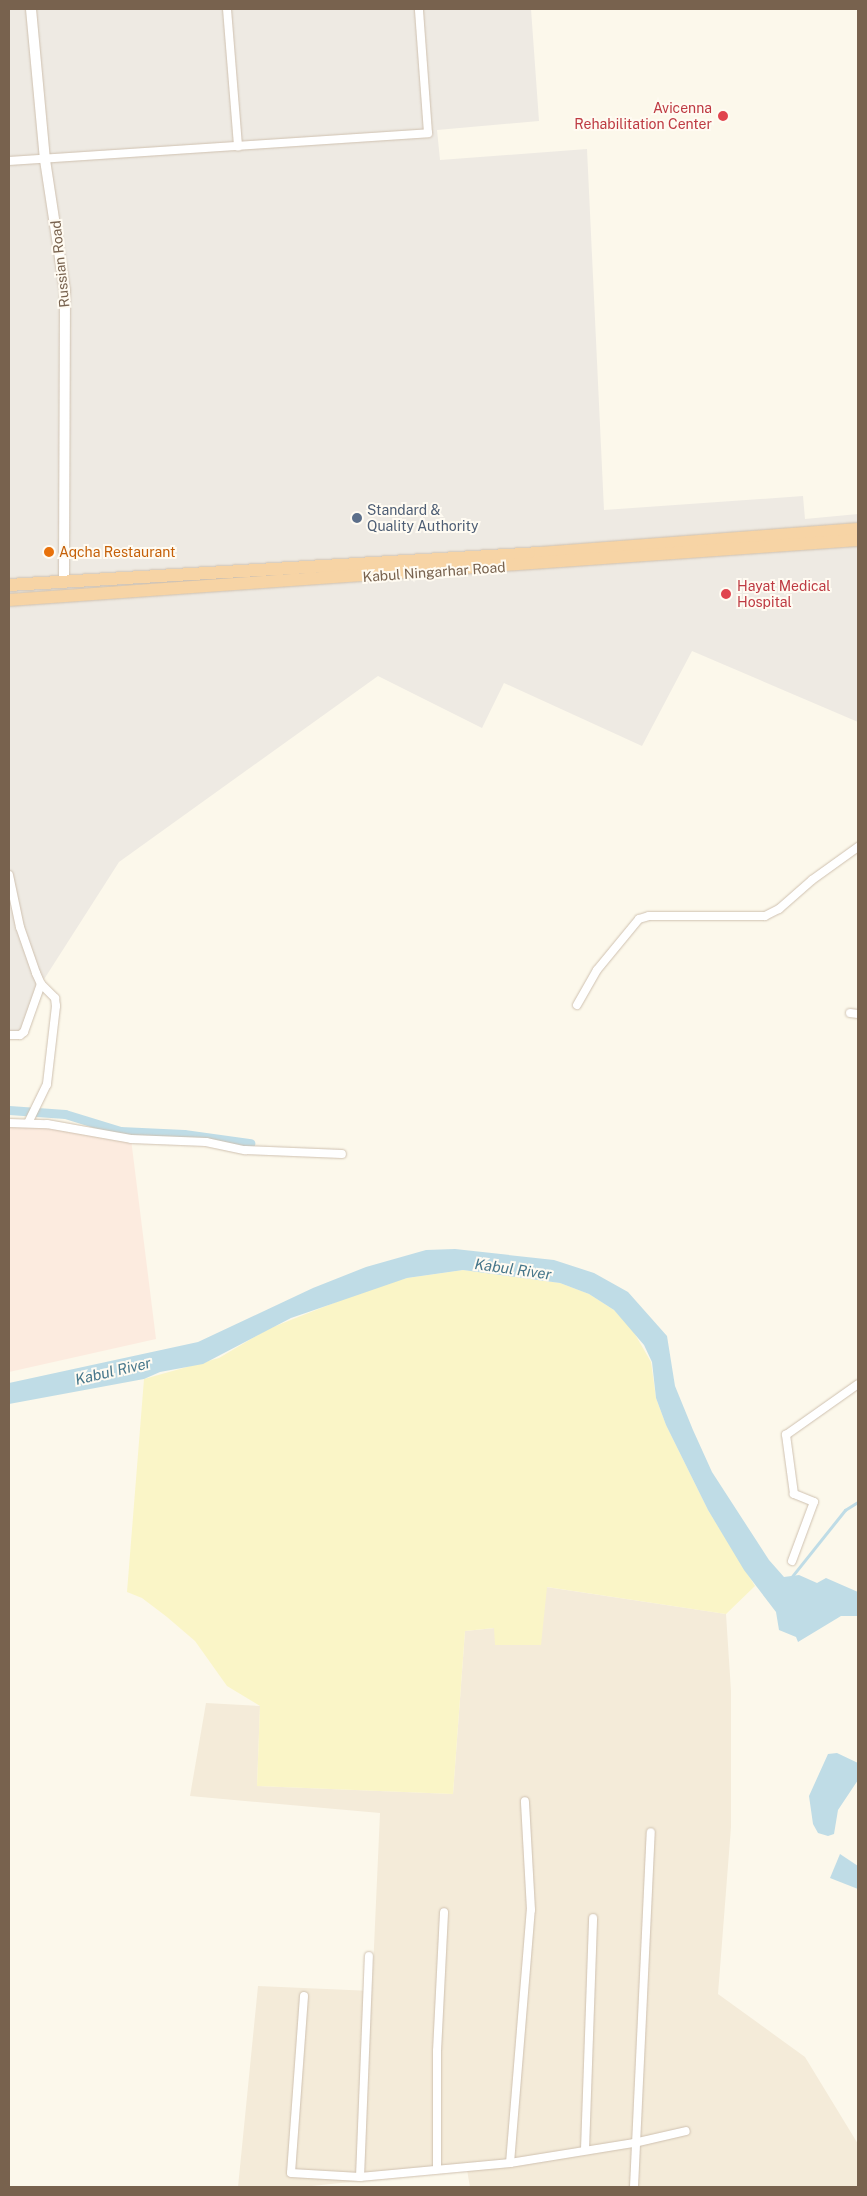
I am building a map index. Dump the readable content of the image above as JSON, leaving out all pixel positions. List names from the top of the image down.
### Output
{
  "streets": {
    "highway": ["Kabul Ningarhar Road"],
    "main road": ["Russian Road"]
  },
  "crossings": [
    ["Russian Road", "Kabul Ningarhar Road"]
  ],
  "water": ["Kabul River"],
  "places": [
    "Avicenna Rehabilitation Center",
    "Standard & Quality Authority",
    "Aqcha Restaurant",
    "Hayat Medical Hospital"
  ]
}
